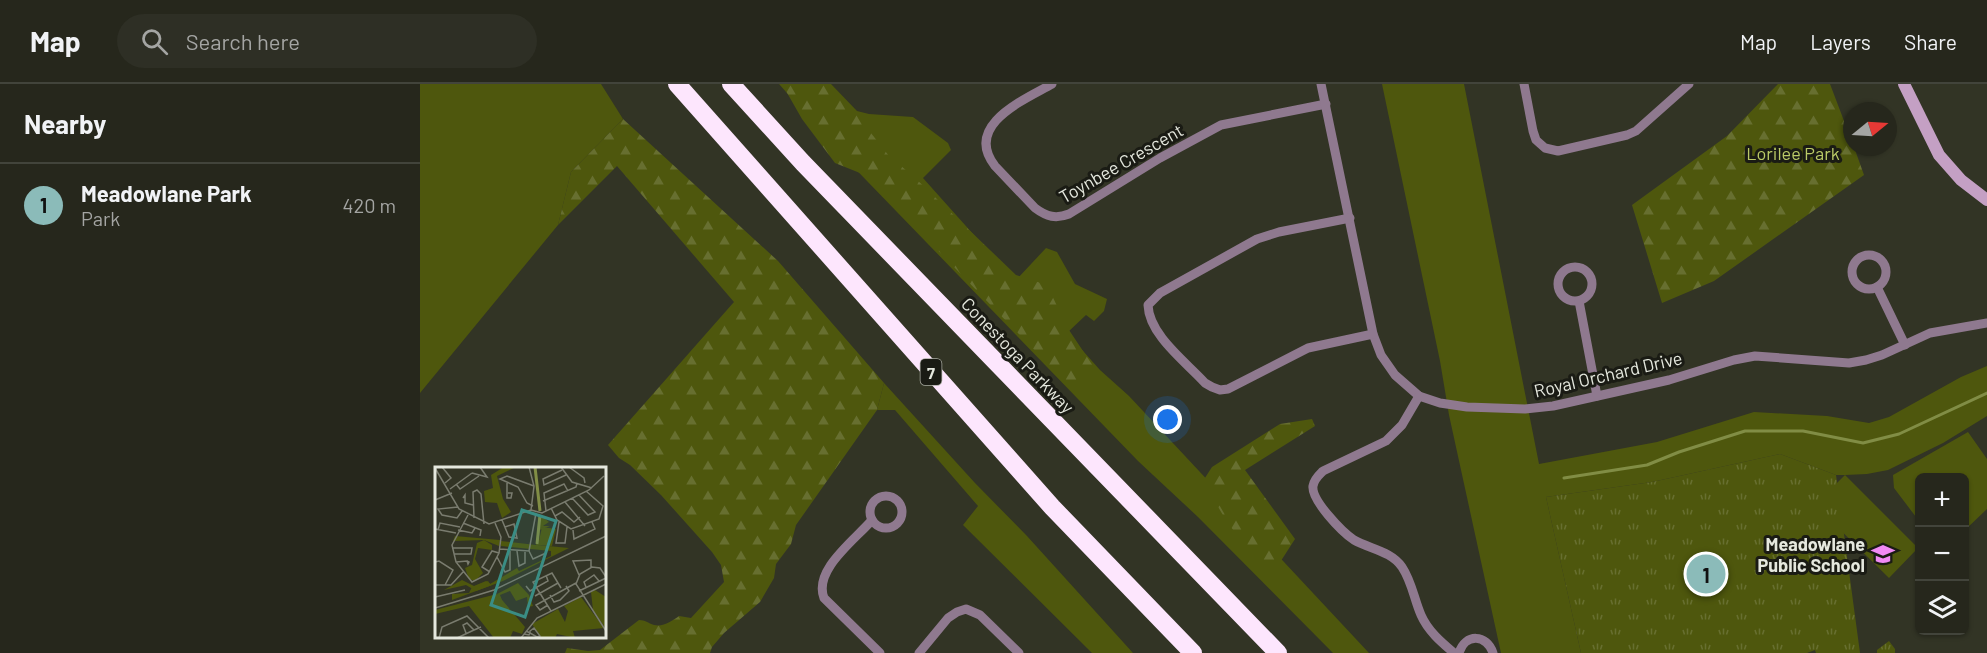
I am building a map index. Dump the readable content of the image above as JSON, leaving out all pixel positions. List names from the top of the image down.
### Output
{
  "streets": {
    "highway": ["Conestoga Parkway", "7"],
    "street": ["Toynbee Crescent", "Royal Orchard Drive"]
  },
  "crossings": [
    ["Toynbee Crescent", "Royal Orchard Drive"]
  ],
  "parks": ["Lorilee Park"],
  "places": {
    "school or university": ["Meadowlane Public School"]
  },
  "north": "right",
  "page": {
    "header": "Map",
    "search": "Search here",
    "nav": ["Map", "Layers", "Share"],
    "heading": "Nearby",
    "list": [
      {
        "mark": "1",
        "name": "Meadowlane Park",
        "note": "Park",
        "value": "420 m"
      }
    ],
    "map_buttons": ["+", "−"],
    "pins": "1"
  }
}
